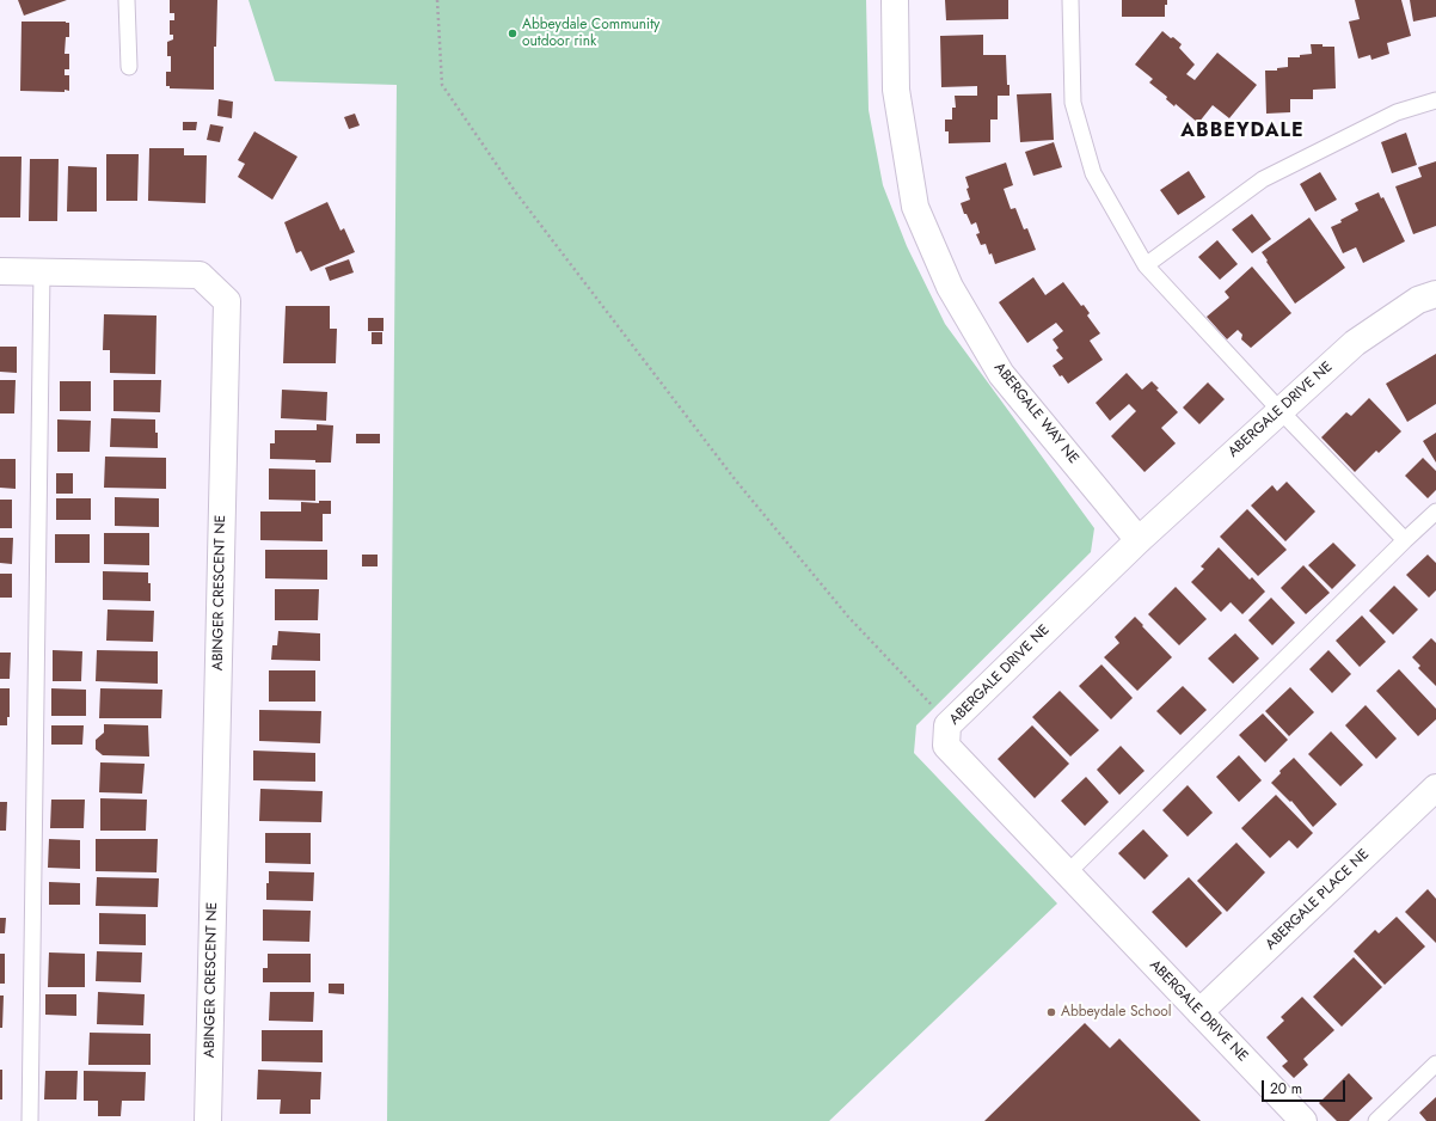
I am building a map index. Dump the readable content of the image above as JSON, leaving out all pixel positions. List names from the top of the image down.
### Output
{
  "streets": {
    "street": [
      "ABERGALE DRIVE NE",
      "ABERGALE WAY NE",
      "ABINGER CRESCENT NE",
      "ABERGALE PLACE NE"
    ]
  },
  "crossings": [
    ["ABERGALE DRIVE NE", "ABERGALE WAY NE"],
    ["ABERGALE DRIVE NE", "ABERGALE PLACE NE"]
  ],
  "districts": ["ABBEYDALE"],
  "places": ["Abbeydale Community outdoor rink", "Abbeydale School"],
  "scale_bar": "20 m"
}
